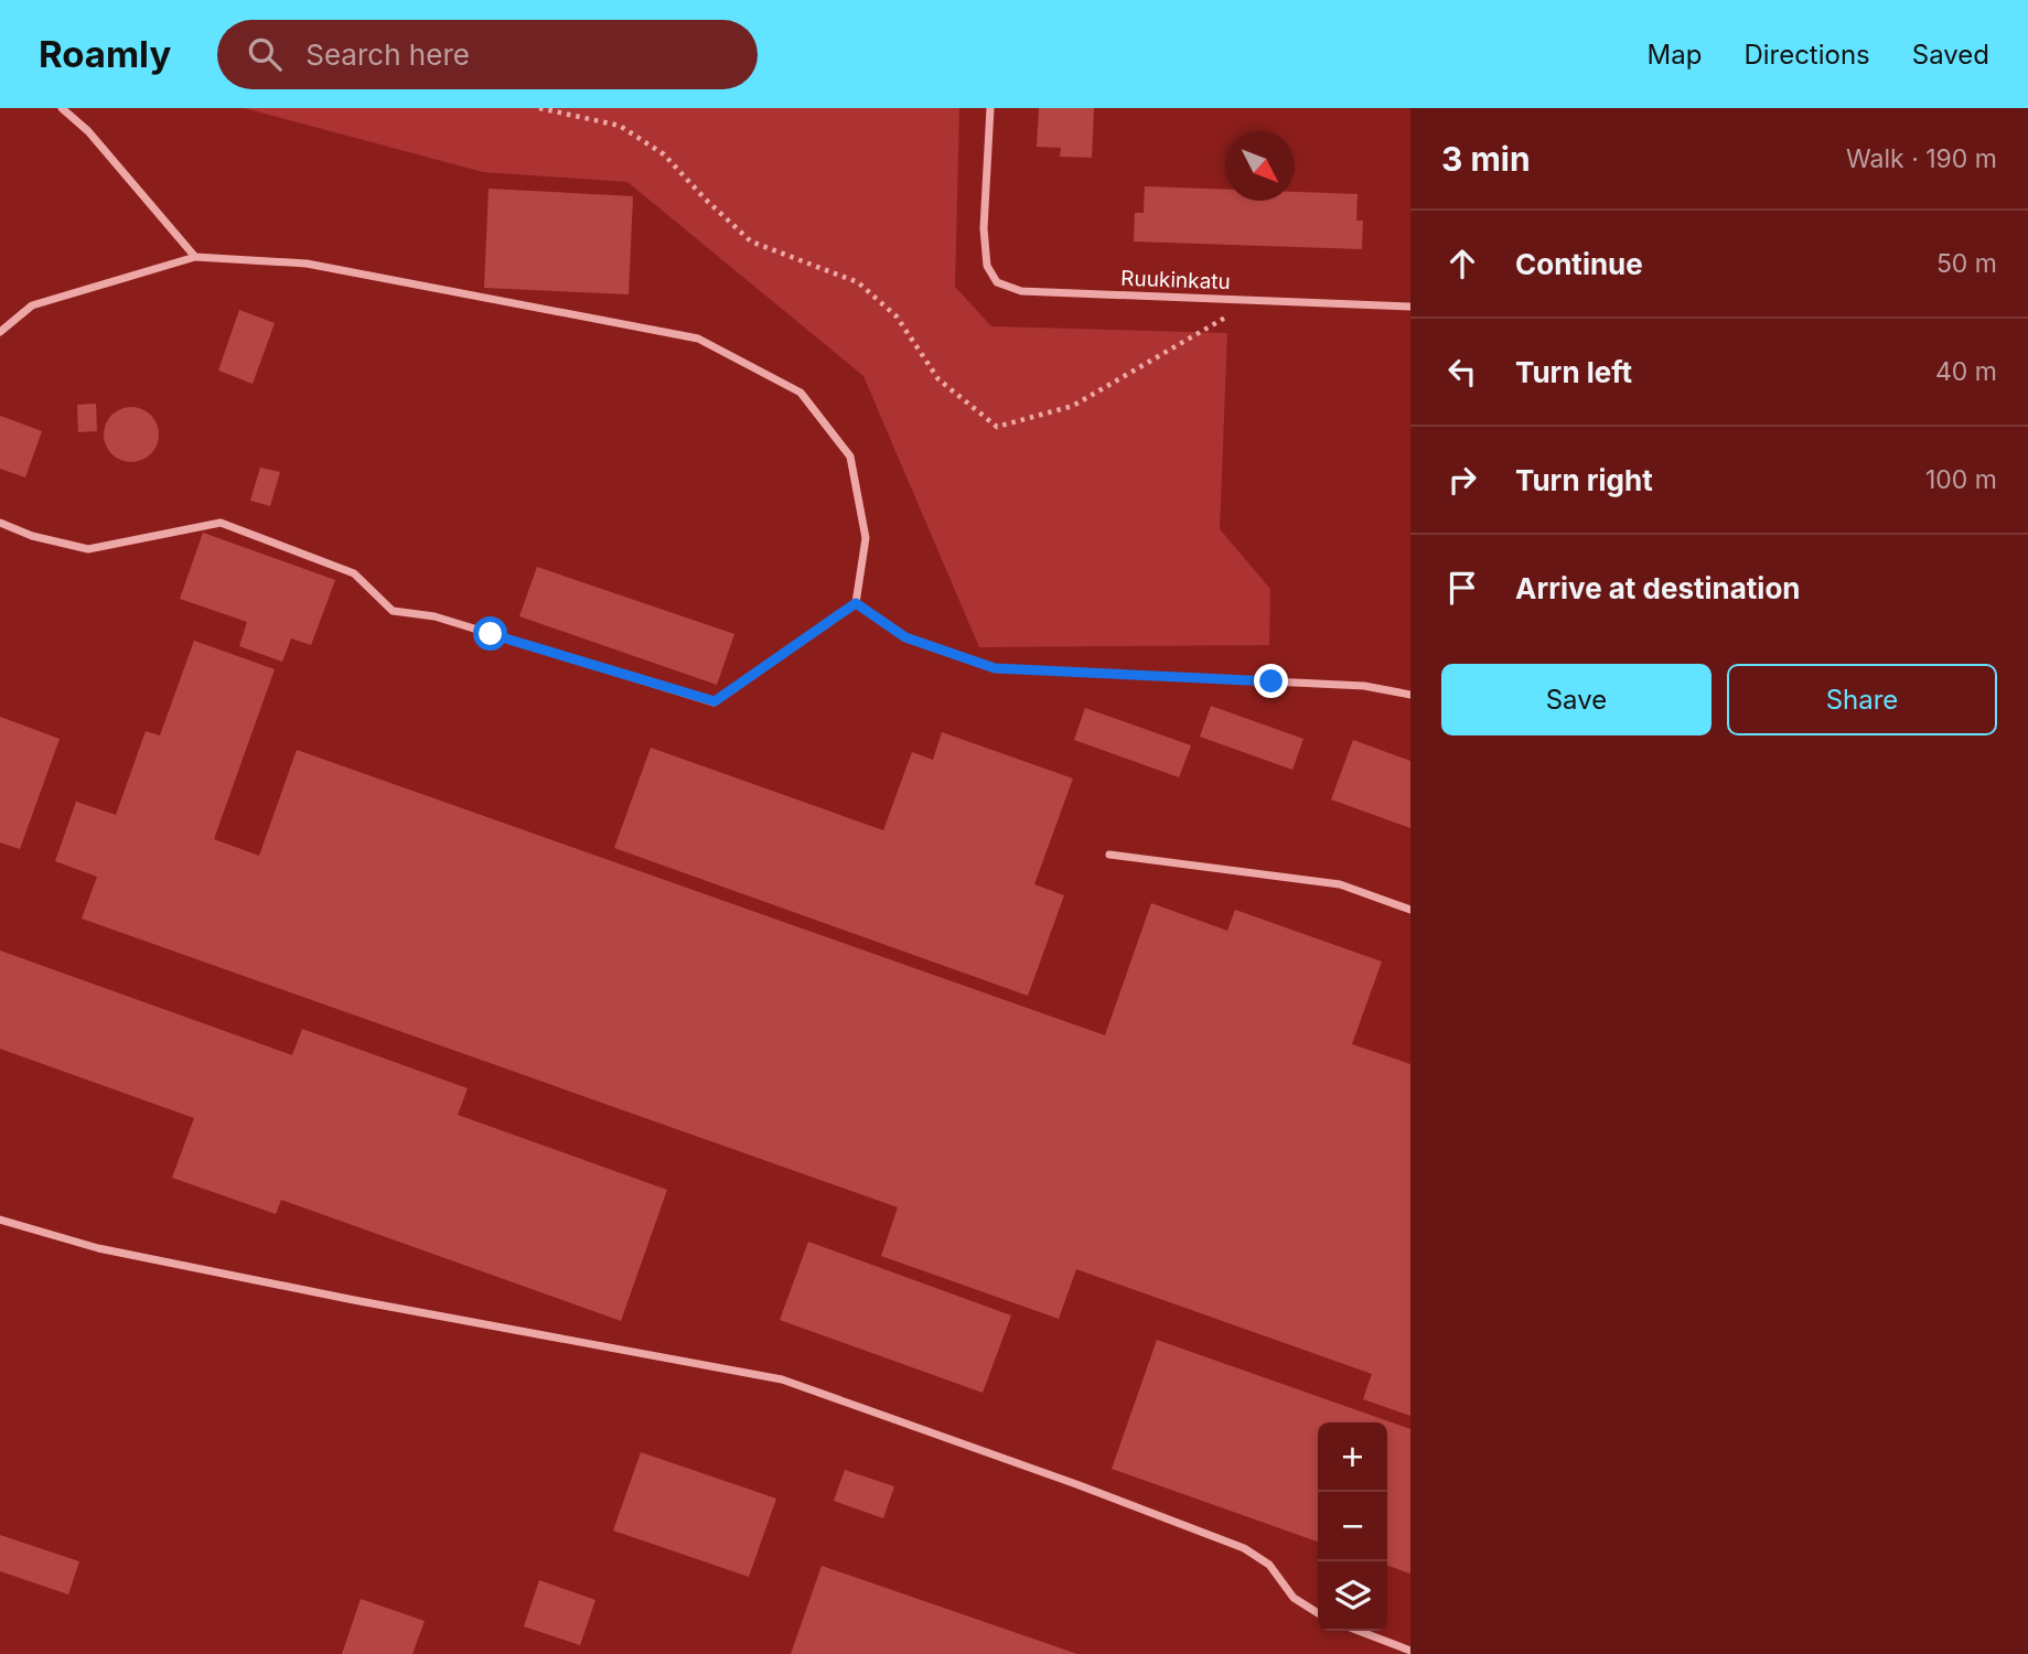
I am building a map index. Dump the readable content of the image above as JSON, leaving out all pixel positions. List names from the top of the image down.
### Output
{
  "streets": {
    "street": ["Ruukinkatu"]
  },
  "north": "bottom right",
  "page": {
    "header": "Roamly",
    "search": "Search here",
    "nav": ["Map", "Directions", "Saved"],
    "heading": ["3 min", "Walk · 190 m"],
    "list": [
      ["Continue", "50 m"],
      ["Turn left", "40 m"],
      ["Turn right", "100 m"],
      "Arrive at destination"
    ],
    "buttons": ["Save", "Share"],
    "map_buttons": ["+", "−"]
  }
}
